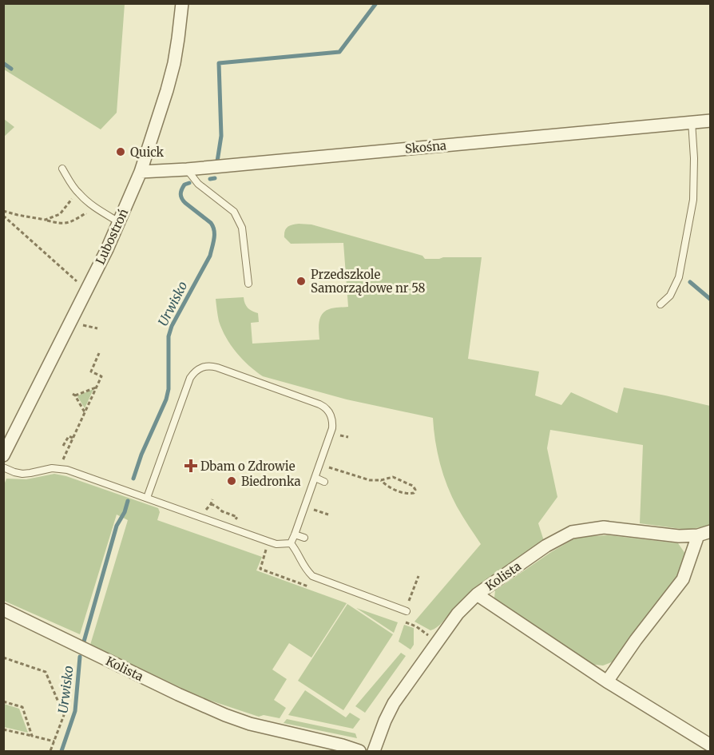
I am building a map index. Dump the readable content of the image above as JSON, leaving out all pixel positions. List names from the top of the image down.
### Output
{
  "streets": {
    "street": ["Skośna", "Lubostroń", "Kolista"]
  },
  "crossings": [
    ["Skośna", "Lubostroń"]
  ],
  "water": ["Urwisko"],
  "places": {
    "other": ["Quick", "Przedszkole Samorządowe nr 58", "Biedronka"],
    "health": ["Dbam o Zdrowie"]
  }
}
